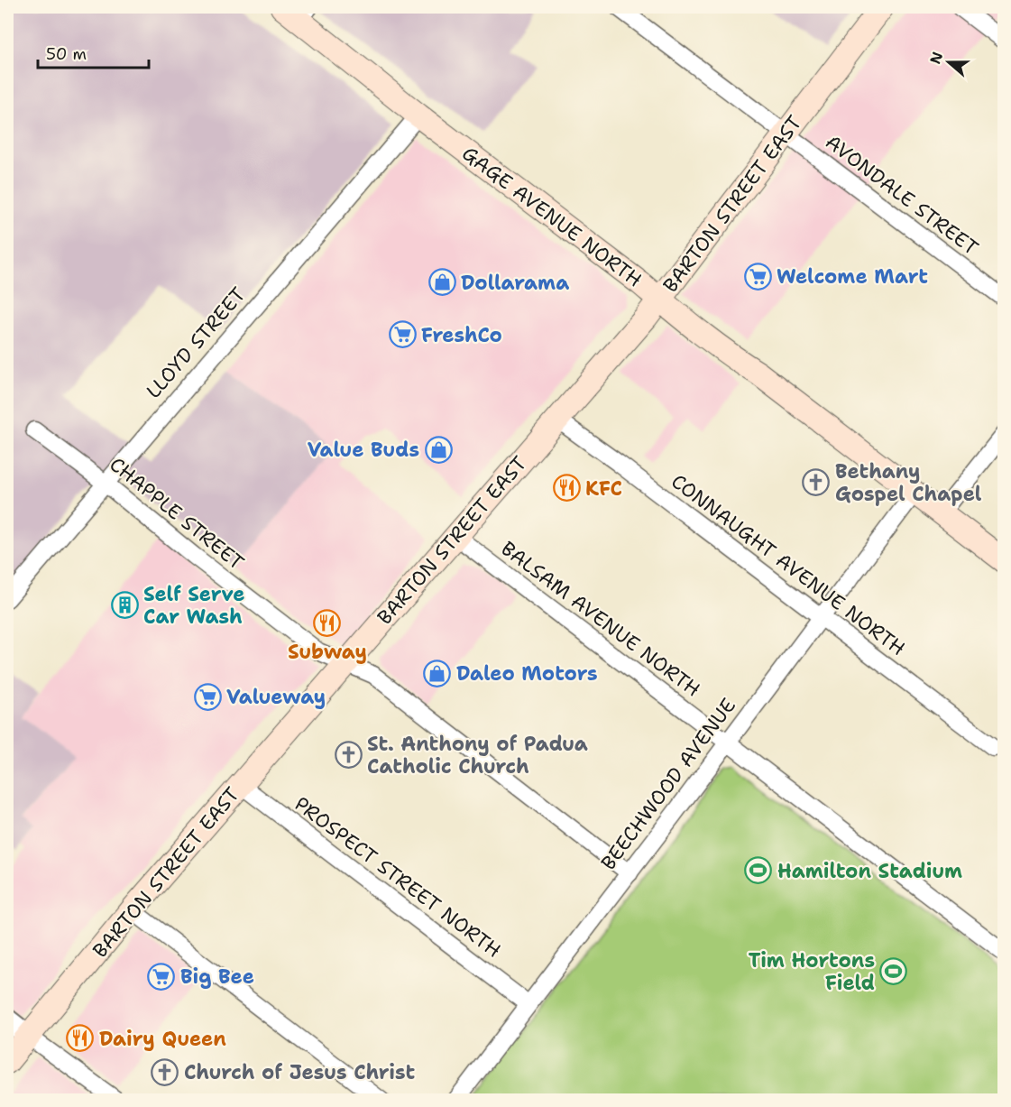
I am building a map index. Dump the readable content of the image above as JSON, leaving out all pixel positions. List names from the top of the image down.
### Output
{
  "streets": {
    "main road": ["BARTON STREET EAST", "GAGE AVENUE NORTH"],
    "street": [
      "AVONDALE STREET",
      "LLOYD STREET",
      "CHAPPLE STREET",
      "CONNAUGHT AVENUE NORTH",
      "BALSAM AVENUE NORTH",
      "BEECHWOOD AVENUE",
      "PROSPECT STREET NORTH"
    ]
  },
  "crossings": [
    ["AVONDALE STREET", "BARTON STREET EAST"],
    ["BARTON STREET EAST", "GAGE AVENUE NORTH"],
    ["BARTON STREET EAST", "CHAPPLE STREET"],
    ["BARTON STREET EAST", "CONNAUGHT AVENUE NORTH"],
    ["BARTON STREET EAST", "BALSAM AVENUE NORTH"],
    ["BARTON STREET EAST", "PROSPECT STREET NORTH"],
    ["GAGE AVENUE NORTH", "LLOYD STREET"],
    ["GAGE AVENUE NORTH", "BEECHWOOD AVENUE"],
    ["LLOYD STREET", "CHAPPLE STREET"],
    ["CHAPPLE STREET", "BEECHWOOD AVENUE"],
    ["CONNAUGHT AVENUE NORTH", "BEECHWOOD AVENUE"],
    ["BALSAM AVENUE NORTH", "BEECHWOOD AVENUE"],
    ["BEECHWOOD AVENUE", "PROSPECT STREET NORTH"]
  ],
  "places": {
    "supermarket": [
      "Welcome Mart",
      "FreshCo",
      "Valueway",
      "Big Bee"
    ],
    "shop": ["Dollarama", "Value Buds", "Daleo Motors"],
    "church": ["Bethany Gospel Chapel", "St. Anthony of Padua Catholic Church", "Church of Jesus Christ"],
    "restaurant": ["KFC", "Subway", "Dairy Queen"],
    "building": ["Self Serve Car Wash"],
    "sports": ["Hamilton Stadium", "Tim Hortons Field"]
  },
  "scale_bar": "50 m",
  "north": "left"
}
